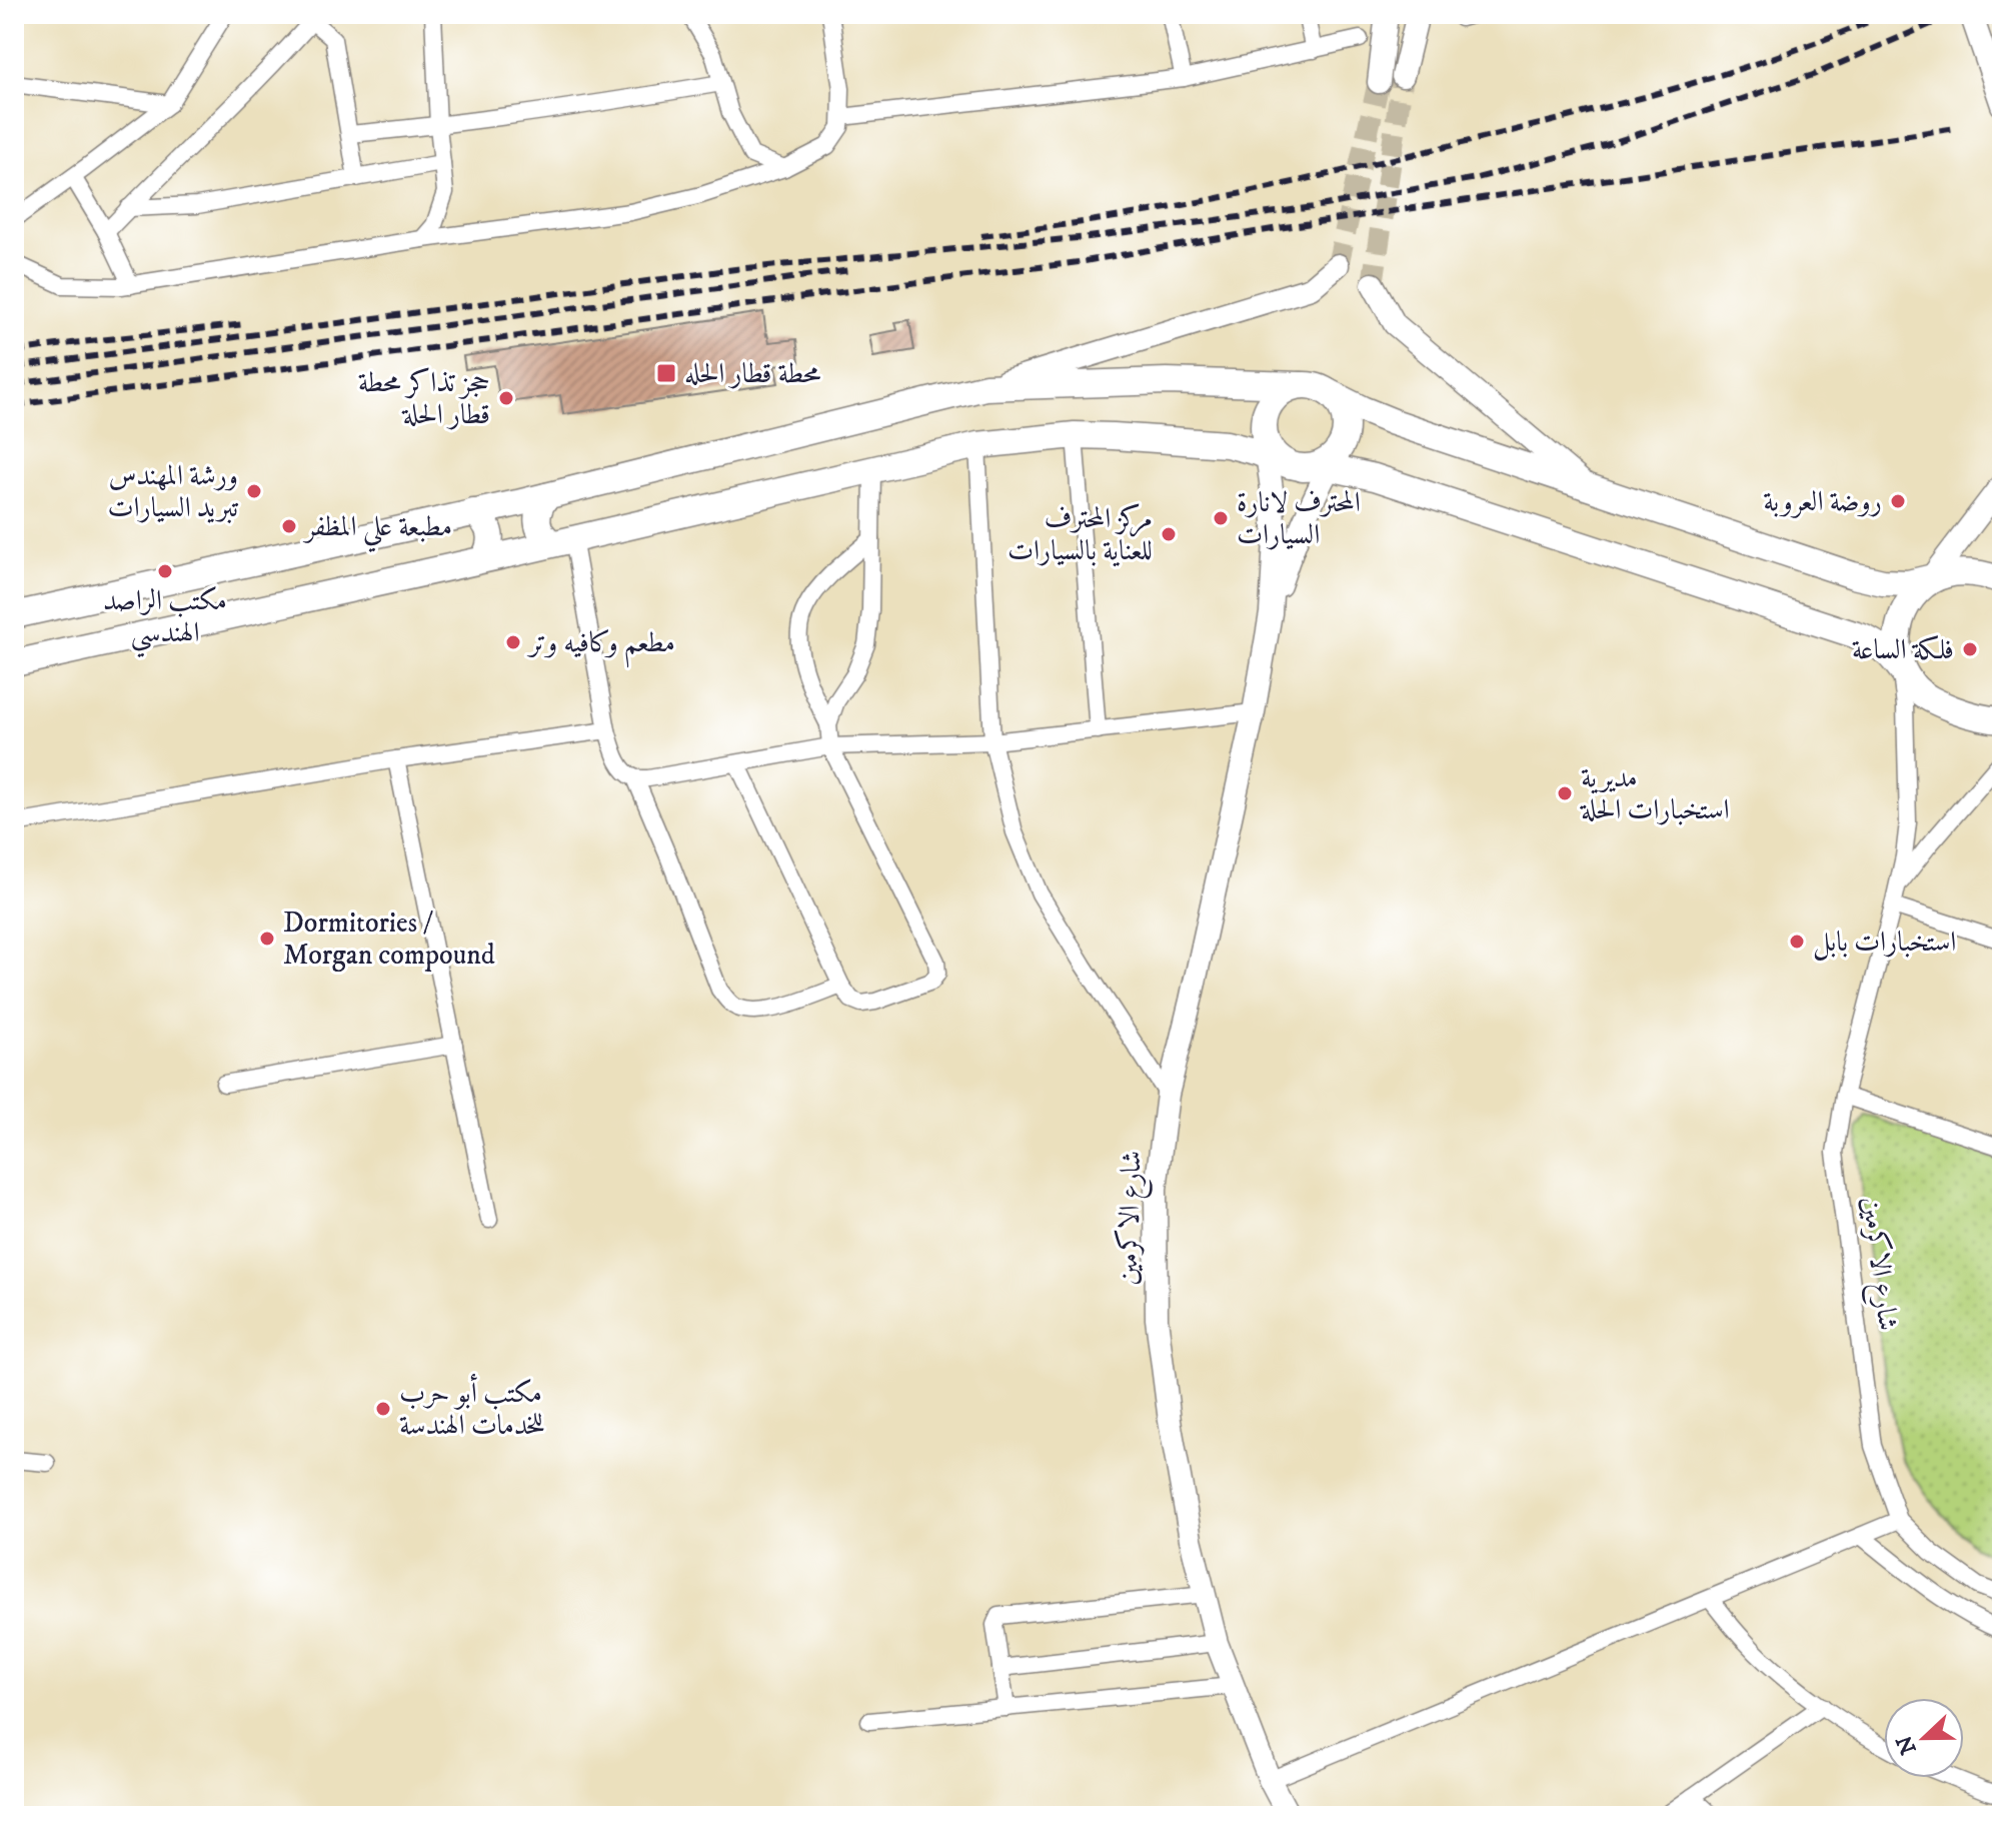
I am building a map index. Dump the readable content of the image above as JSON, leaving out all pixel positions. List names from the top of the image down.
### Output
{
  "streets": {
    "street": ["شارع الاكرمين"]
  },
  "places": {
    "transit": ["محطة قطار الحله"],
    "other": [
      "حجز تذاكر محطة قطار الحلة",
      "ورشة المهندس تبريد السيارات",
      "روضة العروبة",
      "المحترف لانارة السيارات",
      "مطبعة علي المظفر",
      "مركز المحترف للعناية بالسيارات",
      "مكتب الراصد الهندسي",
      "مطعم وكافيه وتر",
      "فلكة الساعة",
      "مديرية استخبارات الحلة",
      "Dormitories / Morgan compound",
      "استخبارات بابل",
      "مكتب أبو حرب للخدمات الهندسة"
    ]
  },
  "north": "left"
}
